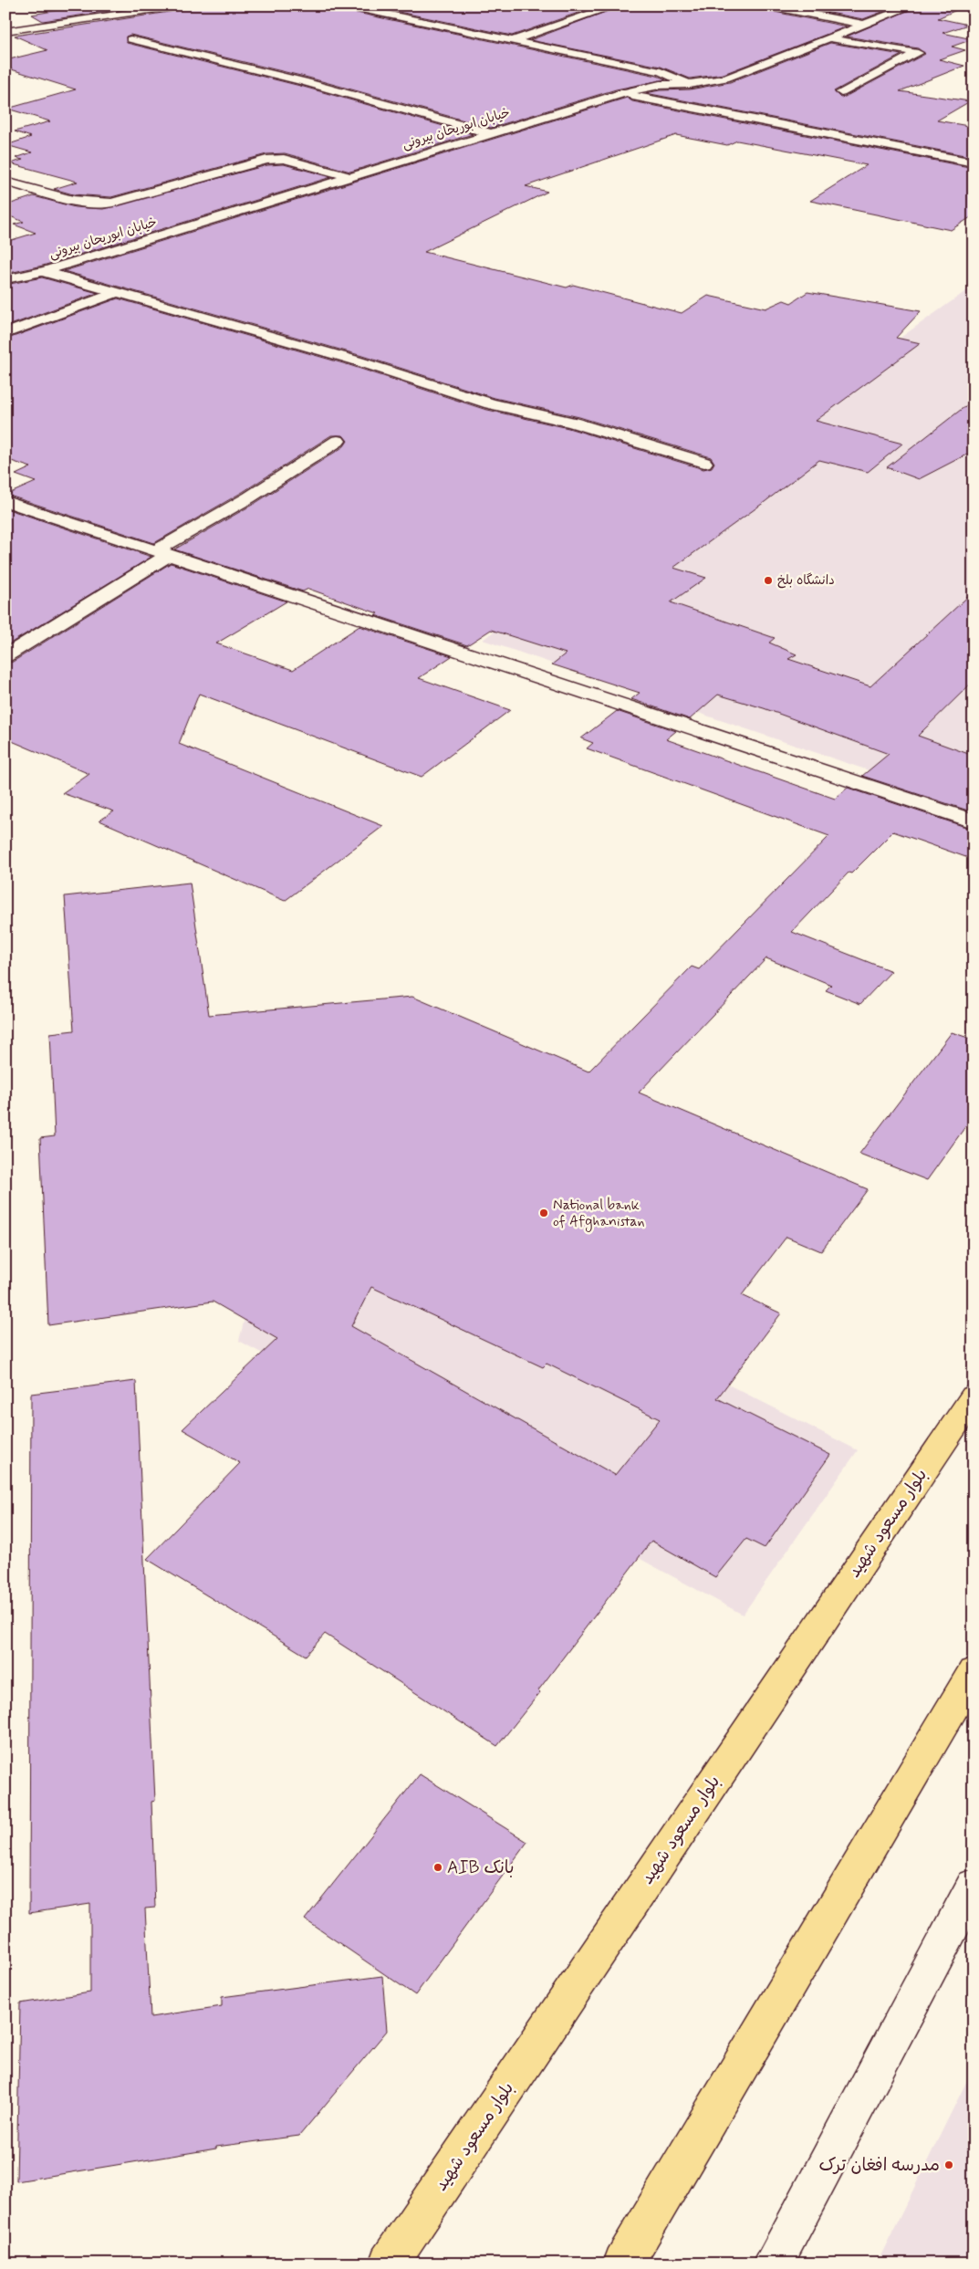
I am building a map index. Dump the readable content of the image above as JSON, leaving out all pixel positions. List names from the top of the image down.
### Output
{
  "streets": {
    "main road": ["بلوار مسعود شهید"],
    "street": ["خیابان ابوریحان بیرونی"]
  },
  "places": [
    "دانشگاه بلخ",
    "National bank of Afghanistan",
    "AIB بانک",
    "مدرسه افغان ترک"
  ]
}
